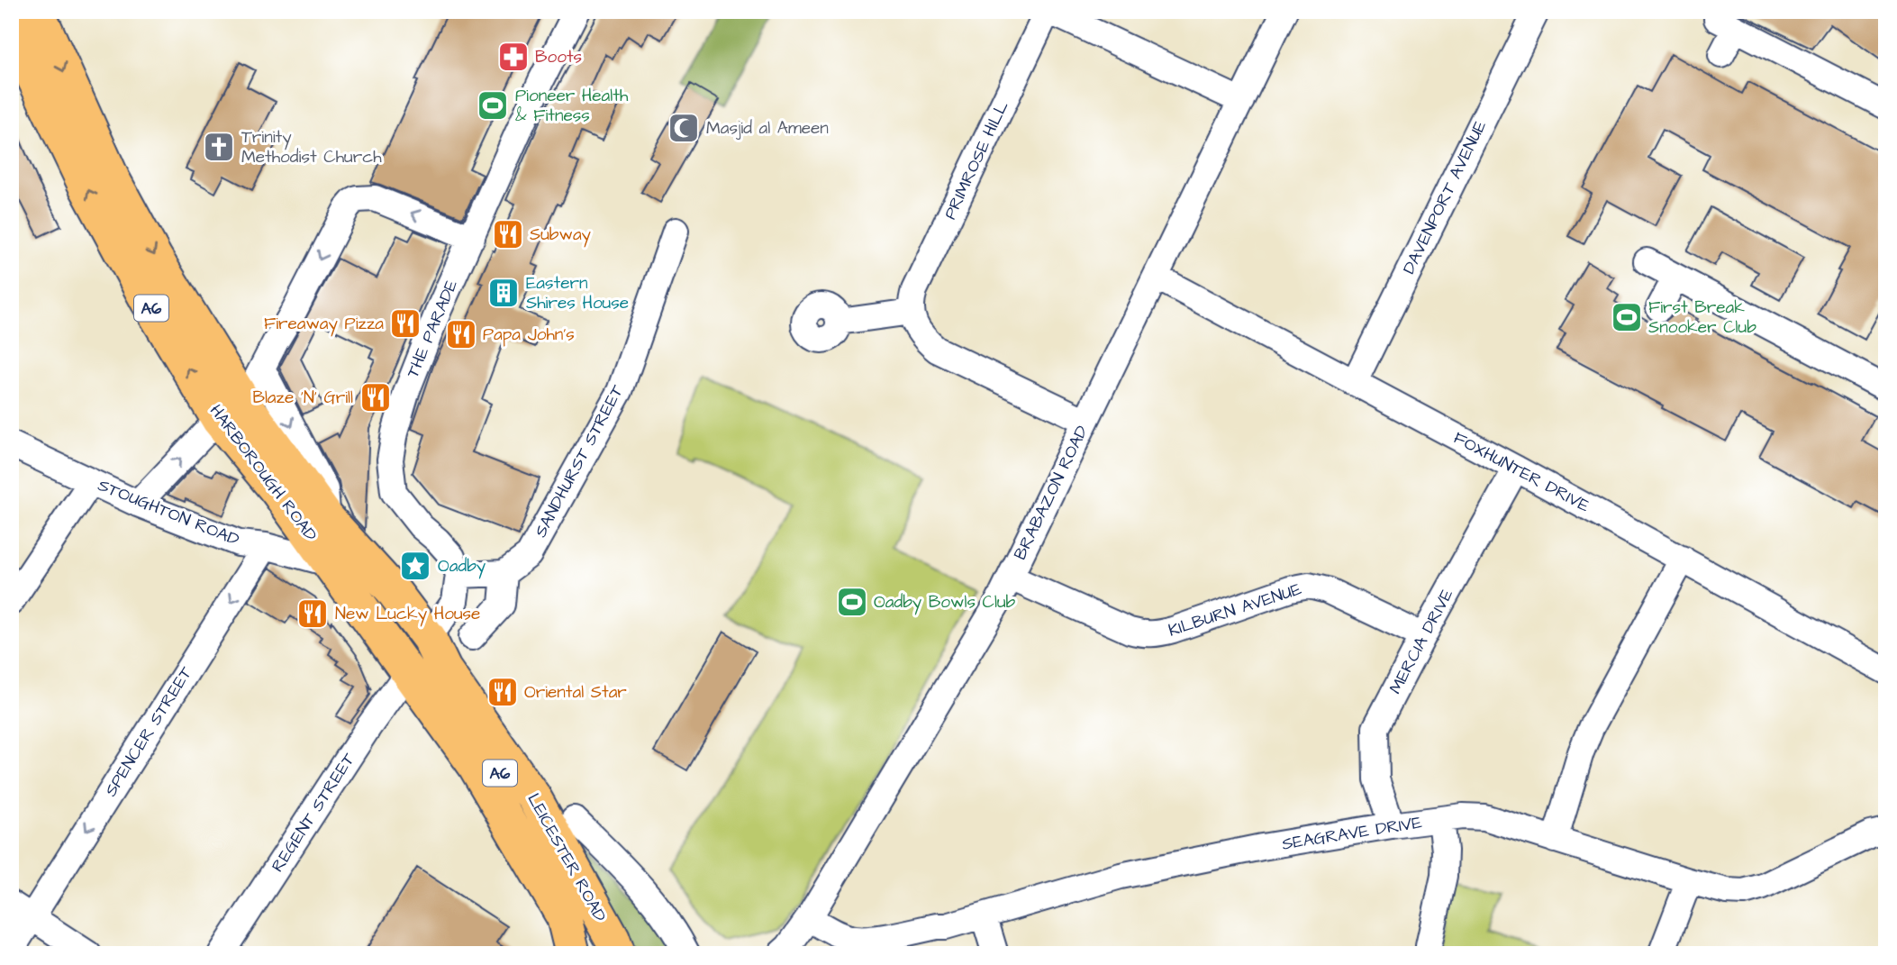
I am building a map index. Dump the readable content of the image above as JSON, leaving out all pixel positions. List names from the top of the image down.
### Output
{
  "streets": {
    "highway": ["A6", "HARBOROUGH ROAD", "LEICESTER ROAD"],
    "street": [
      "PRIMROSE HILL",
      "DAVENPORT AVENUE",
      "THE PARADE",
      "SANDHURST STREET",
      "FOXHUNTER DRIVE",
      "BRABAZON ROAD",
      "STOUGHTON ROAD",
      "KILBURN AVENUE",
      "MERCIA DRIVE",
      "SPENCER STREET",
      "REGENT STREET",
      "SEAGRAVE DRIVE"
    ]
  },
  "crossings": [
    ["DAVENPORT AVENUE", "FOXHUNTER DRIVE"],
    ["A6", "HARBOROUGH ROAD"],
    ["A6", "REGENT STREET"],
    ["A6", "LEICESTER ROAD"],
    ["FOXHUNTER DRIVE", "BRABAZON ROAD"],
    ["FOXHUNTER DRIVE", "MERCIA DRIVE"],
    ["HARBOROUGH ROAD", "STOUGHTON ROAD"],
    ["HARBOROUGH ROAD", "REGENT STREET"],
    ["HARBOROUGH ROAD", "LEICESTER ROAD"],
    ["BRABAZON ROAD", "KILBURN AVENUE"],
    ["BRABAZON ROAD", "SEAGRAVE DRIVE"],
    ["STOUGHTON ROAD", "SPENCER STREET"],
    ["KILBURN AVENUE", "MERCIA DRIVE"],
    ["MERCIA DRIVE", "SEAGRAVE DRIVE"],
    ["REGENT STREET", "LEICESTER ROAD"]
  ],
  "places": {
    "pharmacy": ["Boots"],
    "sports": ["Pioneer Health & Fitness", "First Break Snooker Club", "Oadby Bowls Club"],
    "mosque": ["Masjid al Ameen"],
    "church": ["Trinity Methodist Church"],
    "restaurant": [
      "Subway",
      "Fireaway Pizza",
      "Papa John's",
      "Blaze 'N' Grill",
      "New Lucky House",
      "Oriental Star"
    ],
    "building": ["Eastern Shires House"],
    "place": ["Oadby"]
  }
}
